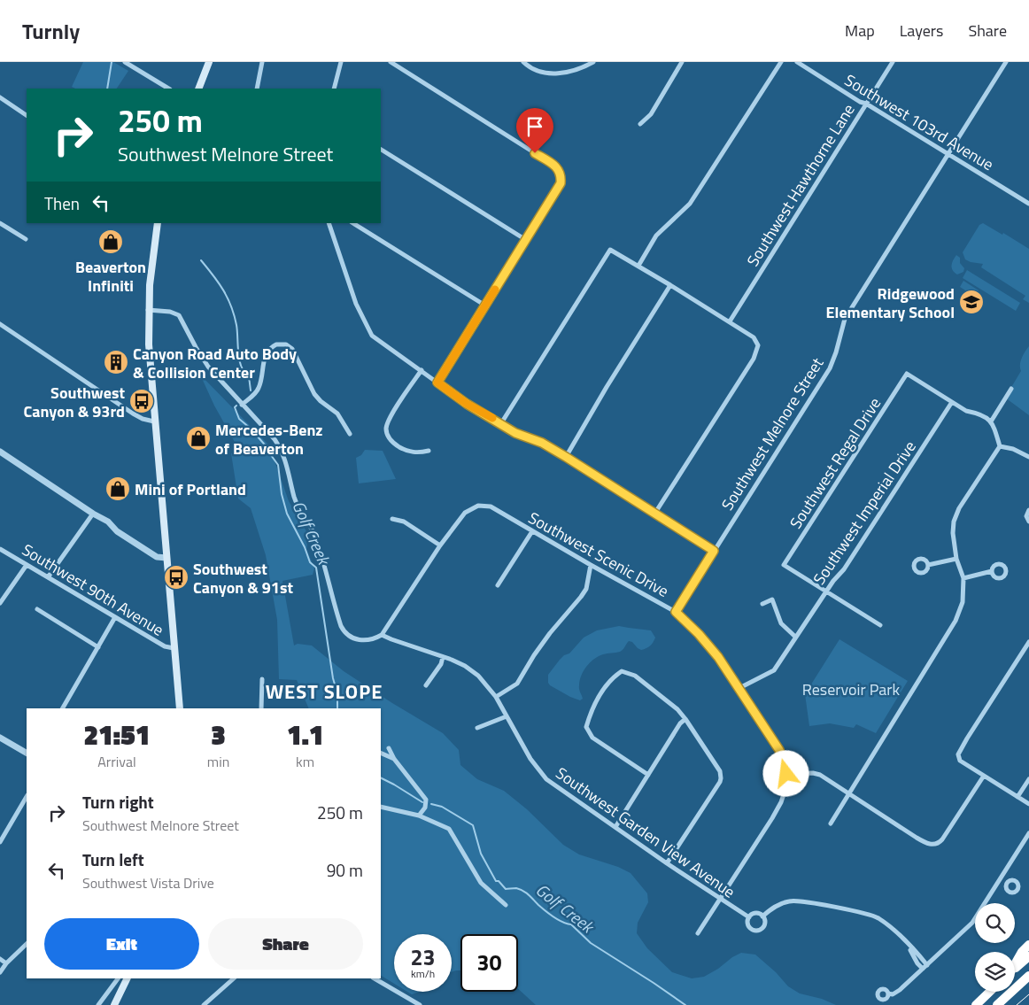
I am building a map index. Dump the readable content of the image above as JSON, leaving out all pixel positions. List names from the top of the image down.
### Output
{
  "streets": {
    "street": [
      "Southwest 103rd Avenue",
      "Southwest Hawthorne Lane",
      "Southwest Melnore Street",
      "Southwest Regal Drive",
      "Southwest Imperial Drive",
      "Southwest Scenic Drive",
      "Southwest 90th Avenue",
      "Southwest Garden View Avenue"
    ]
  },
  "crossings": [
    ["Southwest 103rd Avenue", "Southwest Hawthorne Lane"],
    ["Southwest 103rd Avenue", "Southwest Melnore Street"],
    ["Southwest Melnore Street", "Southwest Scenic Drive"],
    ["Southwest Regal Drive", "Southwest Imperial Drive"],
    ["Southwest Imperial Drive", "Southwest Scenic Drive"],
    ["Southwest Scenic Drive", "Southwest Garden View Avenue"]
  ],
  "districts": ["WEST SLOPE"],
  "water": ["Golf Creek"],
  "parks": ["Reservoir Park"],
  "places": {
    "shop": ["Beaverton Infiniti", "Mercedes-Benz of Beaverton", "Mini of Portland"],
    "school or university": ["Ridgewood Elementary School"],
    "building": ["Canyon Road Auto Body & Collision Center"],
    "bus stop": ["Southwest Canyon & 93rd", "Southwest Canyon & 91st"]
  },
  "page": {
    "header": "Turnly",
    "nav": ["Map", "Layers", "Share"],
    "turn": ["250 m", "Southwest Melnore Street"],
    "then": "Then",
    "eta": [
      "21:51",
      "Arrival",
      "3",
      "min",
      "1.1",
      "km"
    ],
    "list": [
      {
        "name": "Turn right",
        "note": "Southwest Melnore Street",
        "value": "250 m"
      },
      {
        "name": "Turn left",
        "note": "Southwest Vista Drive",
        "value": "90 m"
      }
    ],
    "buttons": ["Exit", "Share"],
    "speed": "23 km/h",
    "limit": "30"
  }
}
